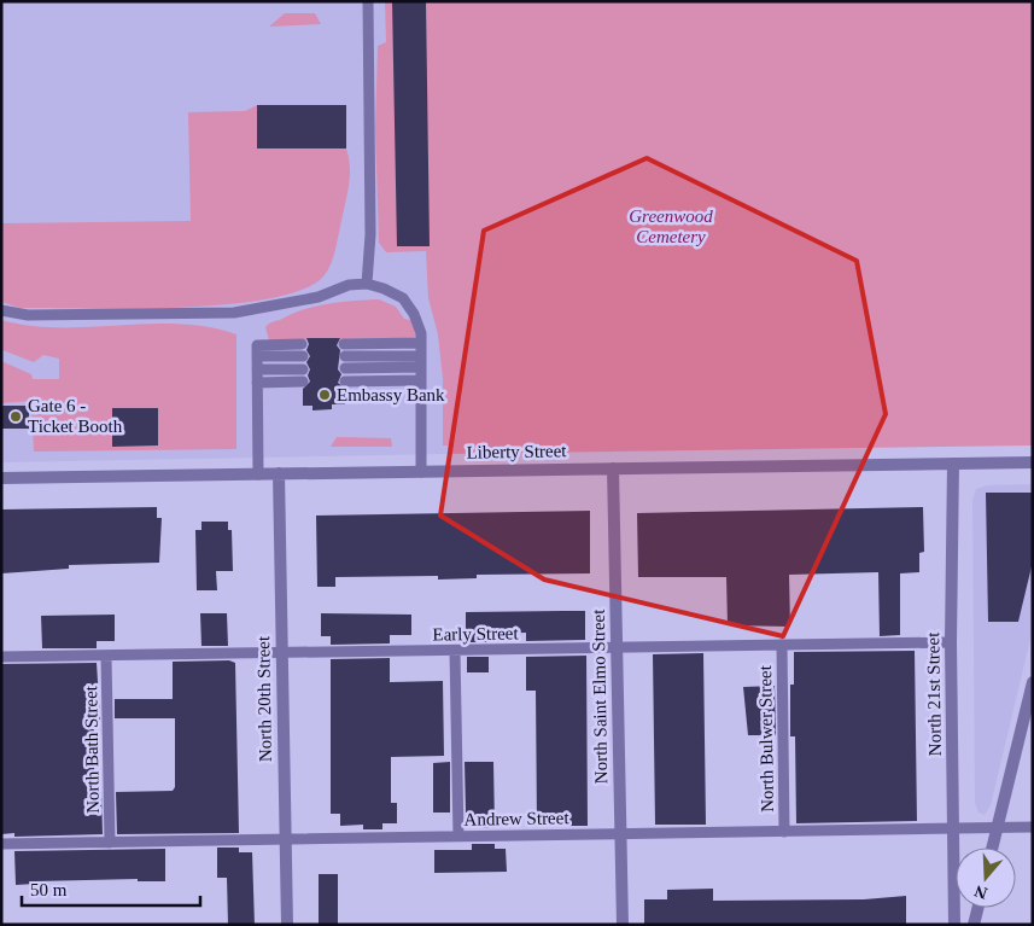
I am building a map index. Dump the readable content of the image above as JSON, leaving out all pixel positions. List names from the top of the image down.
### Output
{
  "streets": {
    "street": [
      "Liberty Street",
      "North 21st Street",
      "North Saint Elmo Street",
      "North 20th Street"
    ],
    "lane": [
      "Early Street",
      "North Bulwer Street",
      "North Bath Street",
      "Andrew Street"
    ]
  },
  "crossings": [
    ["Liberty Street", "North 21st Street"],
    ["Liberty Street", "North Saint Elmo Street"],
    ["Liberty Street", "North 20th Street"],
    ["Early Street", "North 21st Street"],
    ["Early Street", "North Saint Elmo Street"],
    ["Early Street", "North 20th Street"],
    ["Early Street", "North Bulwer Street"],
    ["Early Street", "North Bath Street"],
    ["North 21st Street", "Andrew Street"],
    ["North Saint Elmo Street", "Andrew Street"],
    ["North 20th Street", "Andrew Street"],
    ["North Bulwer Street", "Andrew Street"],
    ["North Bath Street", "Andrew Street"]
  ],
  "parks": ["Greenwood Cemetery"],
  "places": ["Embassy Bank", "Gate 6 - Ticket Booth"],
  "scale_bar": "50 m",
  "north": "bottom"
}
